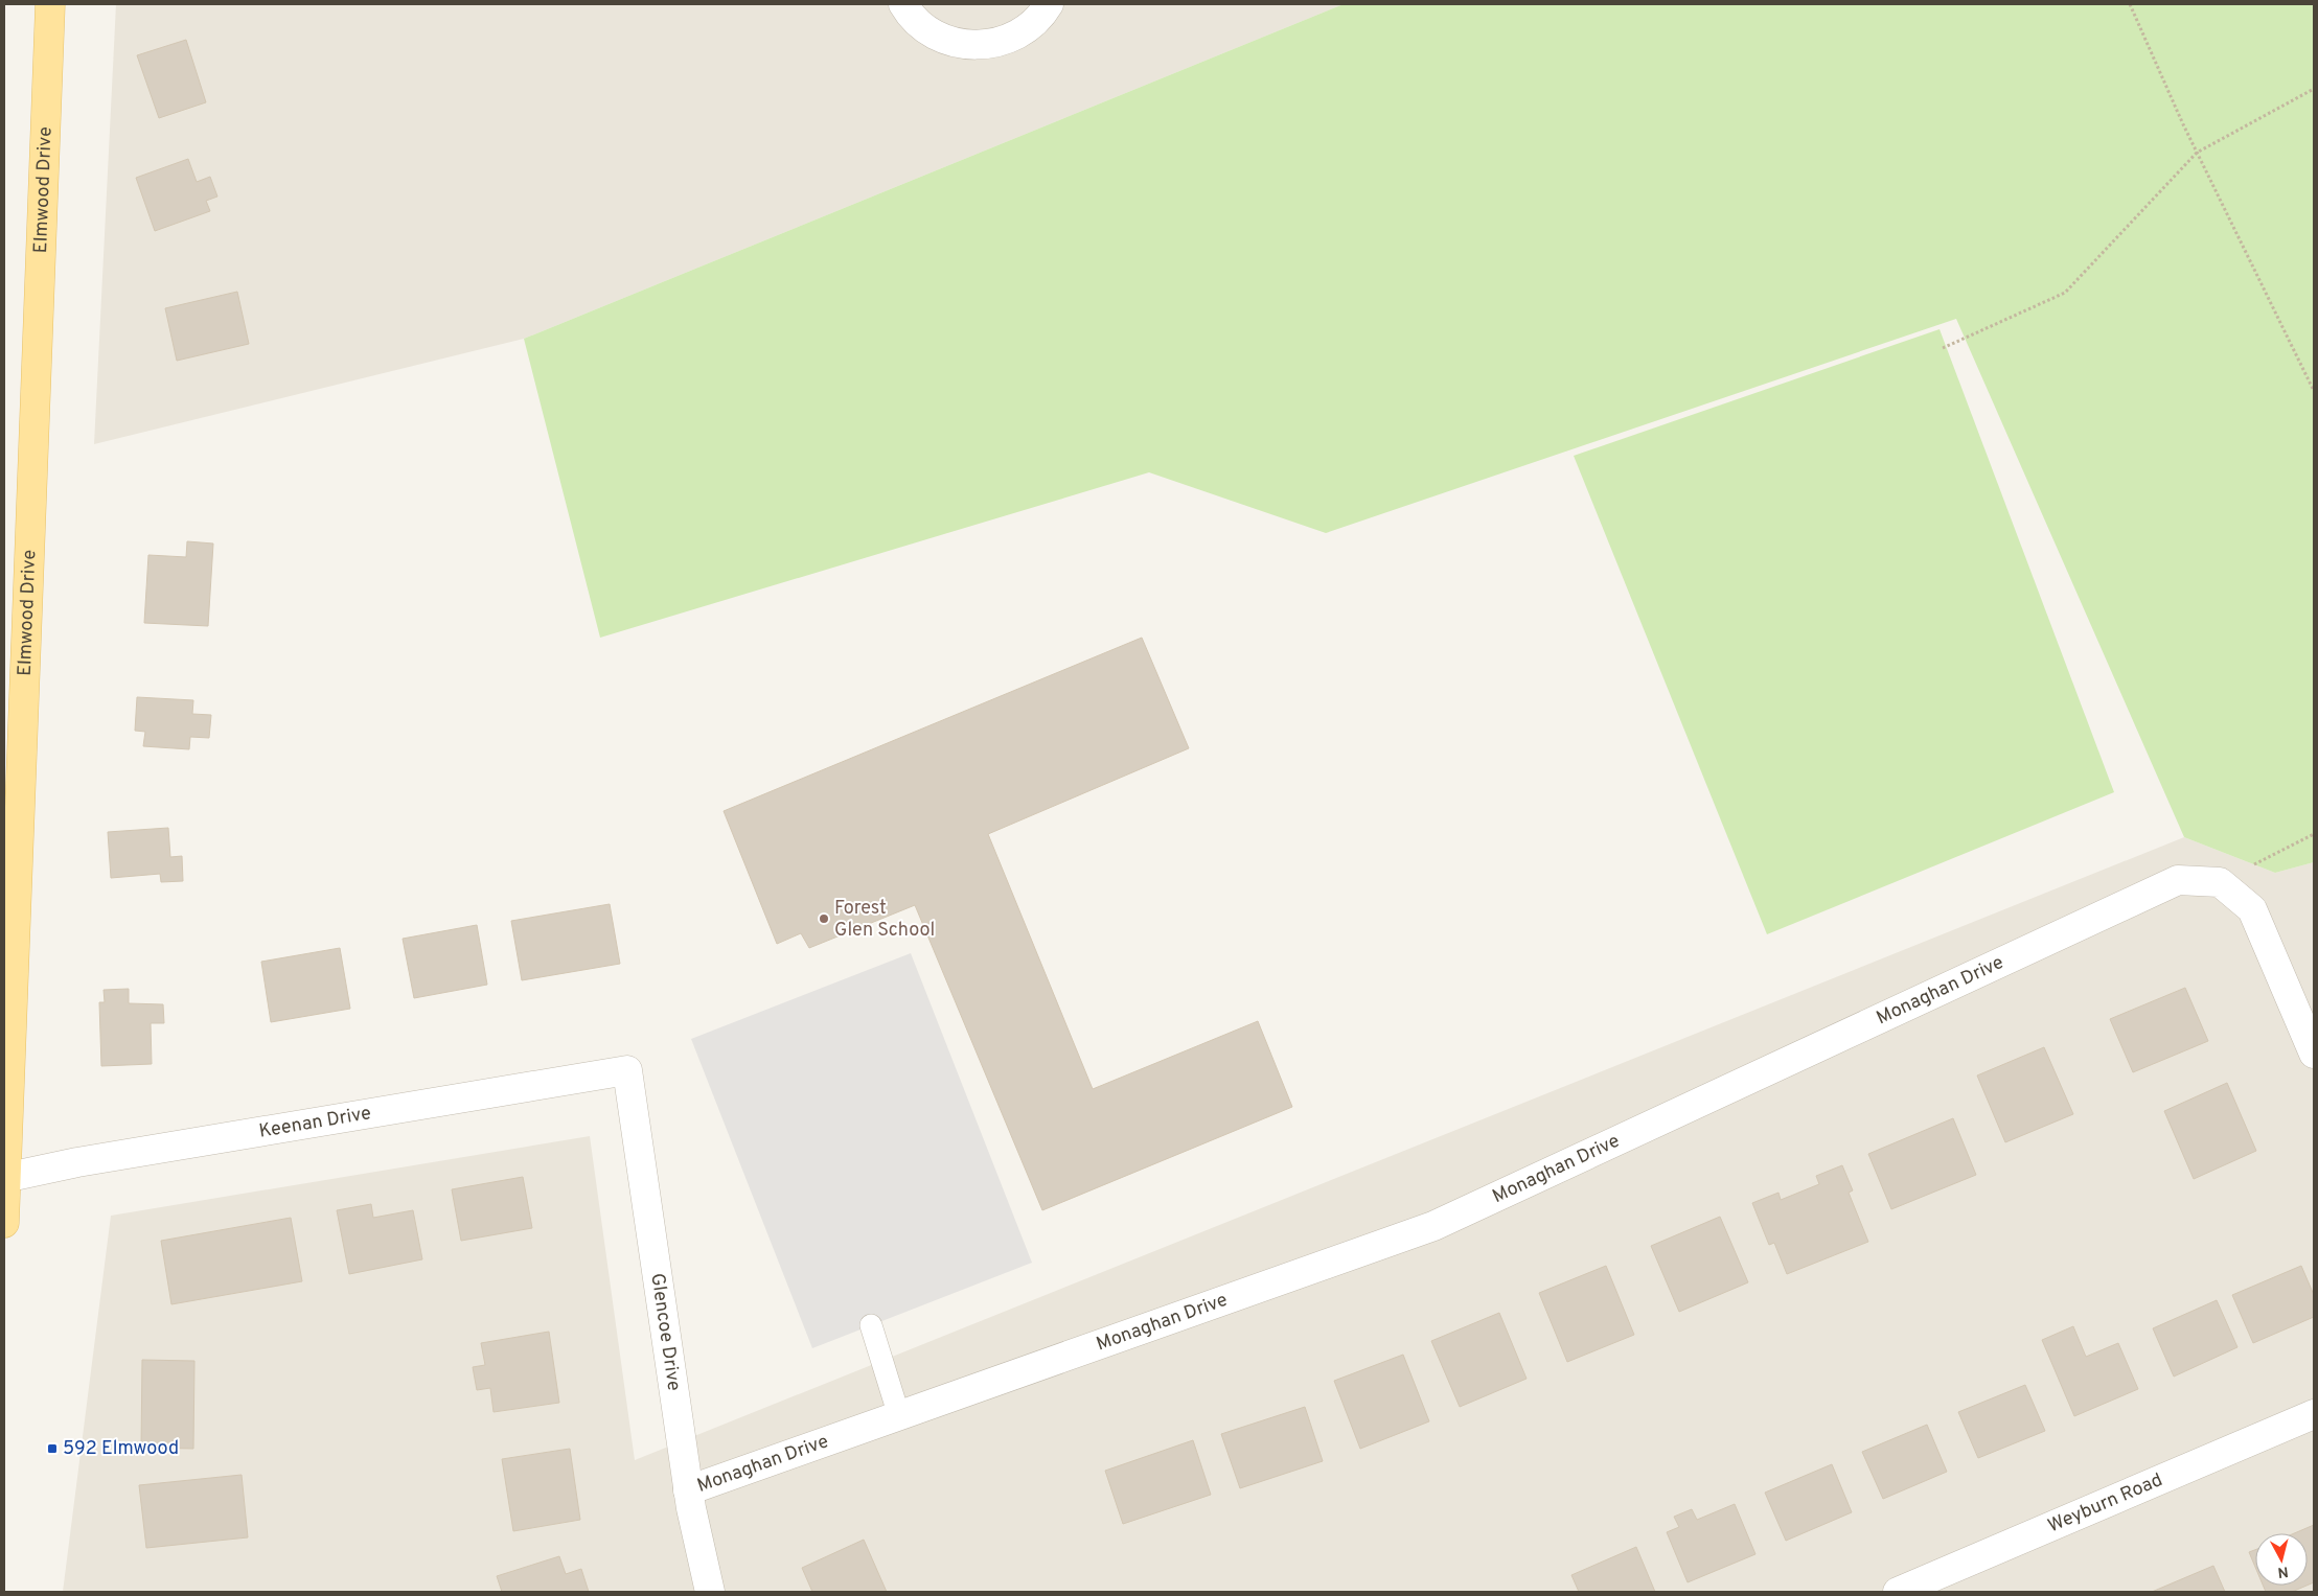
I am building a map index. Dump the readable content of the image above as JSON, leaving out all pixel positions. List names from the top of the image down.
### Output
{
  "streets": {
    "main road": ["Elmwood Drive"],
    "street": [
      "Monaghan Drive",
      "Keenan Drive",
      "Glencoe Drive",
      "Weyburn Road"
    ]
  },
  "crossings": [
    ["Elmwood Drive", "Keenan Drive"],
    ["Monaghan Drive", "Glencoe Drive"],
    ["Keenan Drive", "Glencoe Drive"]
  ],
  "places": {
    "other": ["Forest Glen School"],
    "transit": ["592 Elmwood"]
  },
  "north": "bottom"
}
